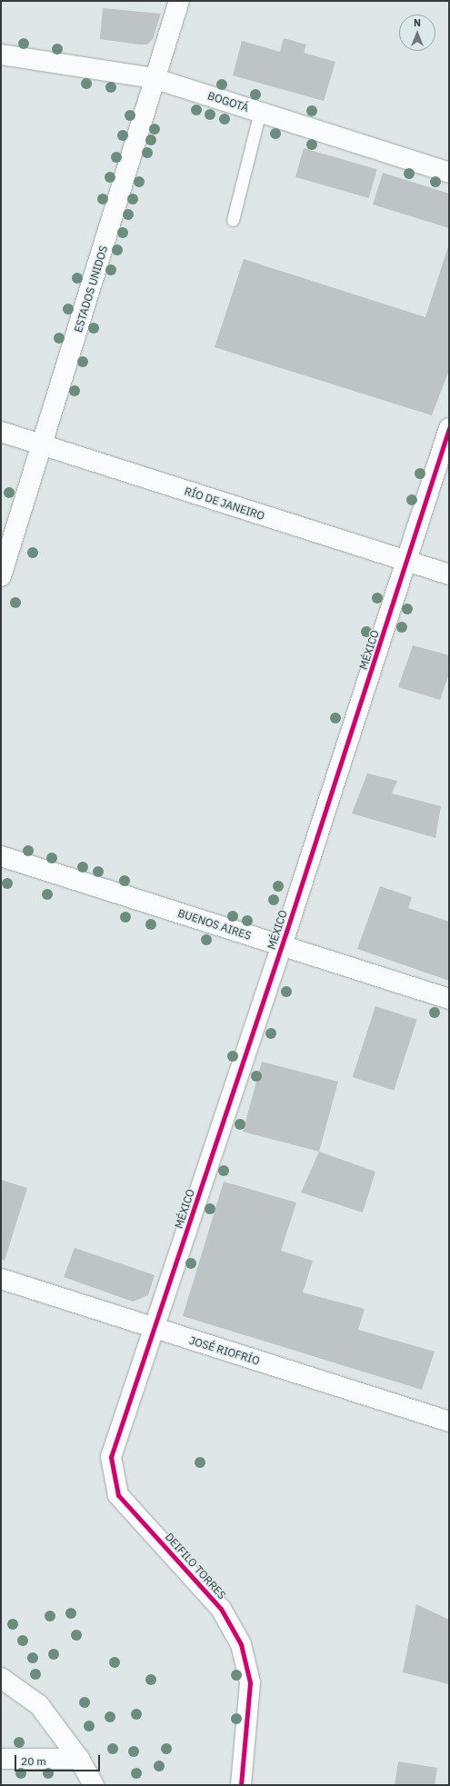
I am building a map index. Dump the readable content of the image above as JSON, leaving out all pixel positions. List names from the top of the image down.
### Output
{
  "streets": {
    "street": [
      "BOGOTÁ",
      "ESTADOS UNIDOS",
      "RÍO DE JANEIRO",
      "MÉXICO",
      "BUENOS AIRES",
      "JOSÉ RIOFRÍO",
      "DEIFILO TORRES"
    ]
  },
  "crossings": [
    ["BOGOTÁ", "ESTADOS UNIDOS"],
    ["ESTADOS UNIDOS", "RÍO DE JANEIRO"],
    ["RÍO DE JANEIRO", "MÉXICO"],
    ["MÉXICO", "BUENOS AIRES"],
    ["MÉXICO", "JOSÉ RIOFRÍO"],
    ["MÉXICO", "DEIFILO TORRES"]
  ],
  "scale_bar": "20 m",
  "north": "top"
}
